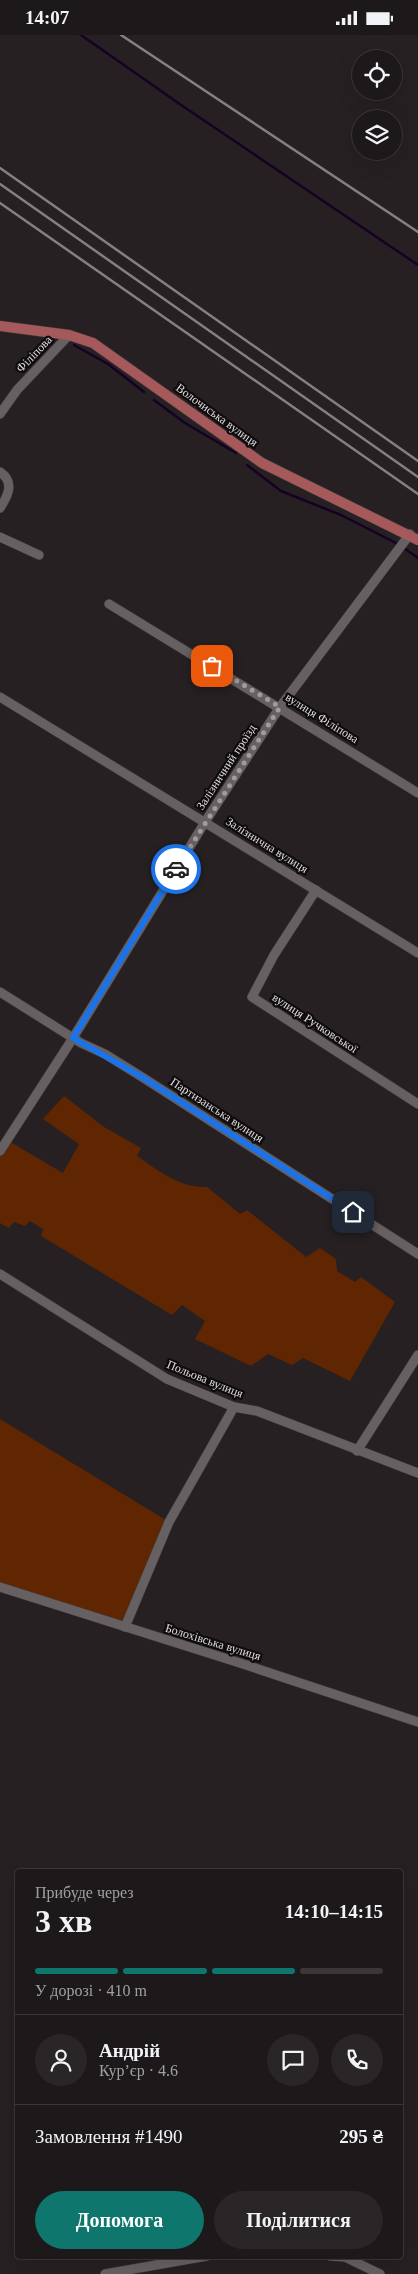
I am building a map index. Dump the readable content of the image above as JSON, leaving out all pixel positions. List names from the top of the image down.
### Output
{
  "streets": {
    "main road": ["Волочиська вулиця"],
    "street": [
      "Філіпова",
      "вулиця Філіпова",
      "Залізничний проїзд",
      "Залізнична вулиця",
      "вулиця Ручковської",
      "Партизанська вулиця",
      "Польова вулиця",
      "Болохівська вулиця"
    ]
  },
  "crossings": [
    ["Філіпова", "Волочиська вулиця"],
    ["Волочиська вулиця", "Залізничний проїзд"],
    ["вулиця Філіпова", "Залізничний проїзд"],
    ["Залізничний проїзд", "Залізнична вулиця"],
    ["Залізничний проїзд", "Партизанська вулиця"],
    ["Залізнична вулиця", "вулиця Ручковської"]
  ],
  "page": {
    "status": "14:07",
    "heading": ["3 хв", "Прибуде через", "14:10–14:15"],
    "panel": [
      "Андрій",
      "Кур’єр · 4.6",
      "Замовлення #1490",
      "295 ₴"
    ],
    "bar": "У дорозі · 410 m",
    "buttons": ["Допомога", "Поділитися"]
  }
}
